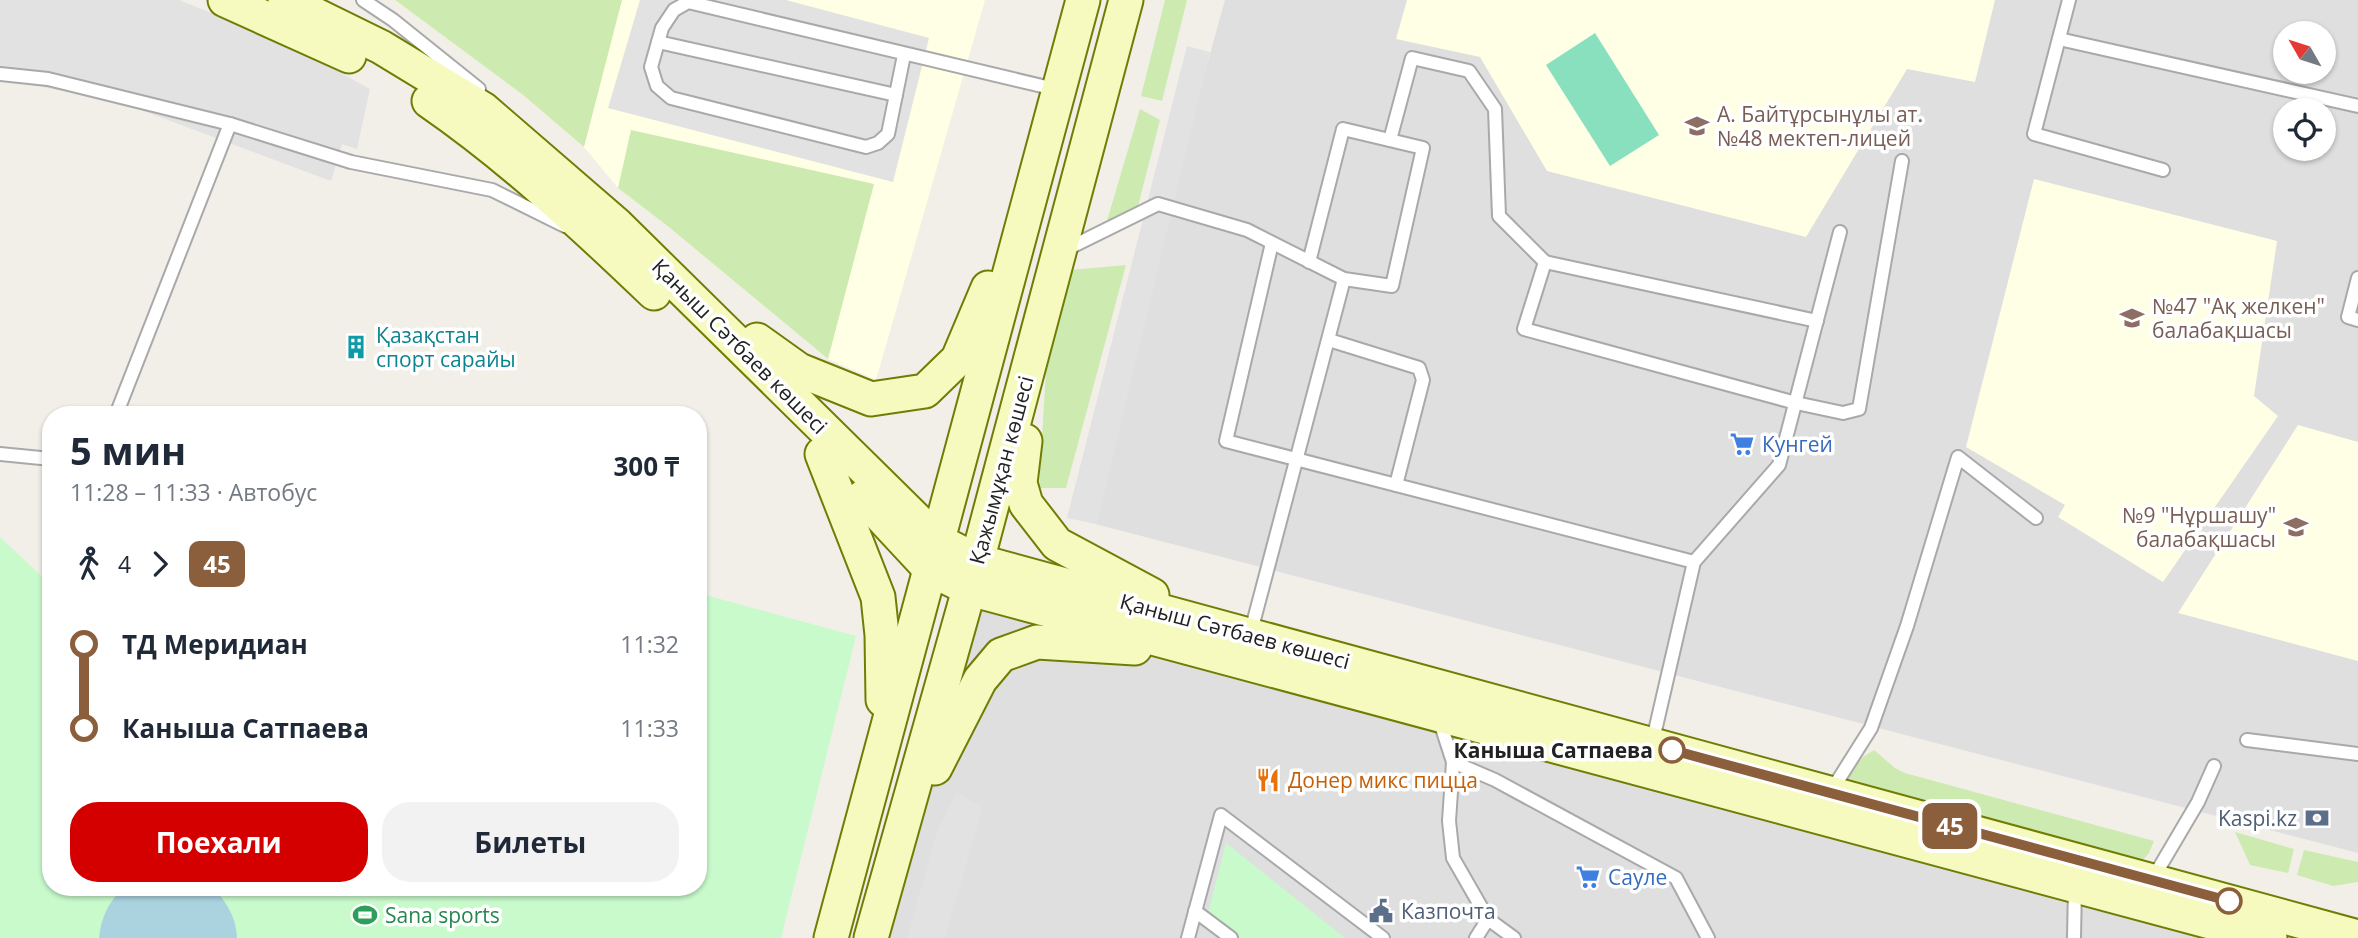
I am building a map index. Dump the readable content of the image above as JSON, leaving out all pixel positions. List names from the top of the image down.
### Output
{
  "streets": {
    "main road": ["Қаныш Сәтбаев көшесі", "Қажымұқан көшесі"]
  },
  "crossings": [
    ["Қаныш Сәтбаев көшесі", "Қажымұқан көшесі"]
  ],
  "places": {
    "school or university": ["А. Байтұрсынұлы ат. №48 мектеп-лицей", "№47 \"Ақ желкен\" балабақшасы", "№9 \"Нұршашу\" балабақшасы"],
    "building": ["Қазақстан спорт сарайы"],
    "supermarket": ["Кунгей", "Сауле"],
    "other": ["Каныша Сатпаева"],
    "restaurant": ["Донер микс пицца"],
    "bank": ["Kaspi.kz"],
    "public building": ["Казпочта"],
    "sports": ["Sana sports"]
  },
  "lines": ["bus line 45"],
  "north": "top left",
  "page": {
    "on_map": "45",
    "heading": ["5 мин", "11:28 – 11:33 · Автобус", "300 ₸"],
    "legs": ["4", "45"],
    "list": [
      {
        "name": "ТД Меридиан",
        "value": "11:32"
      },
      {
        "name": "Каныша Сатпаева",
        "value": "11:33"
      }
    ],
    "buttons": ["Поехали", "Билеты"]
  }
}
